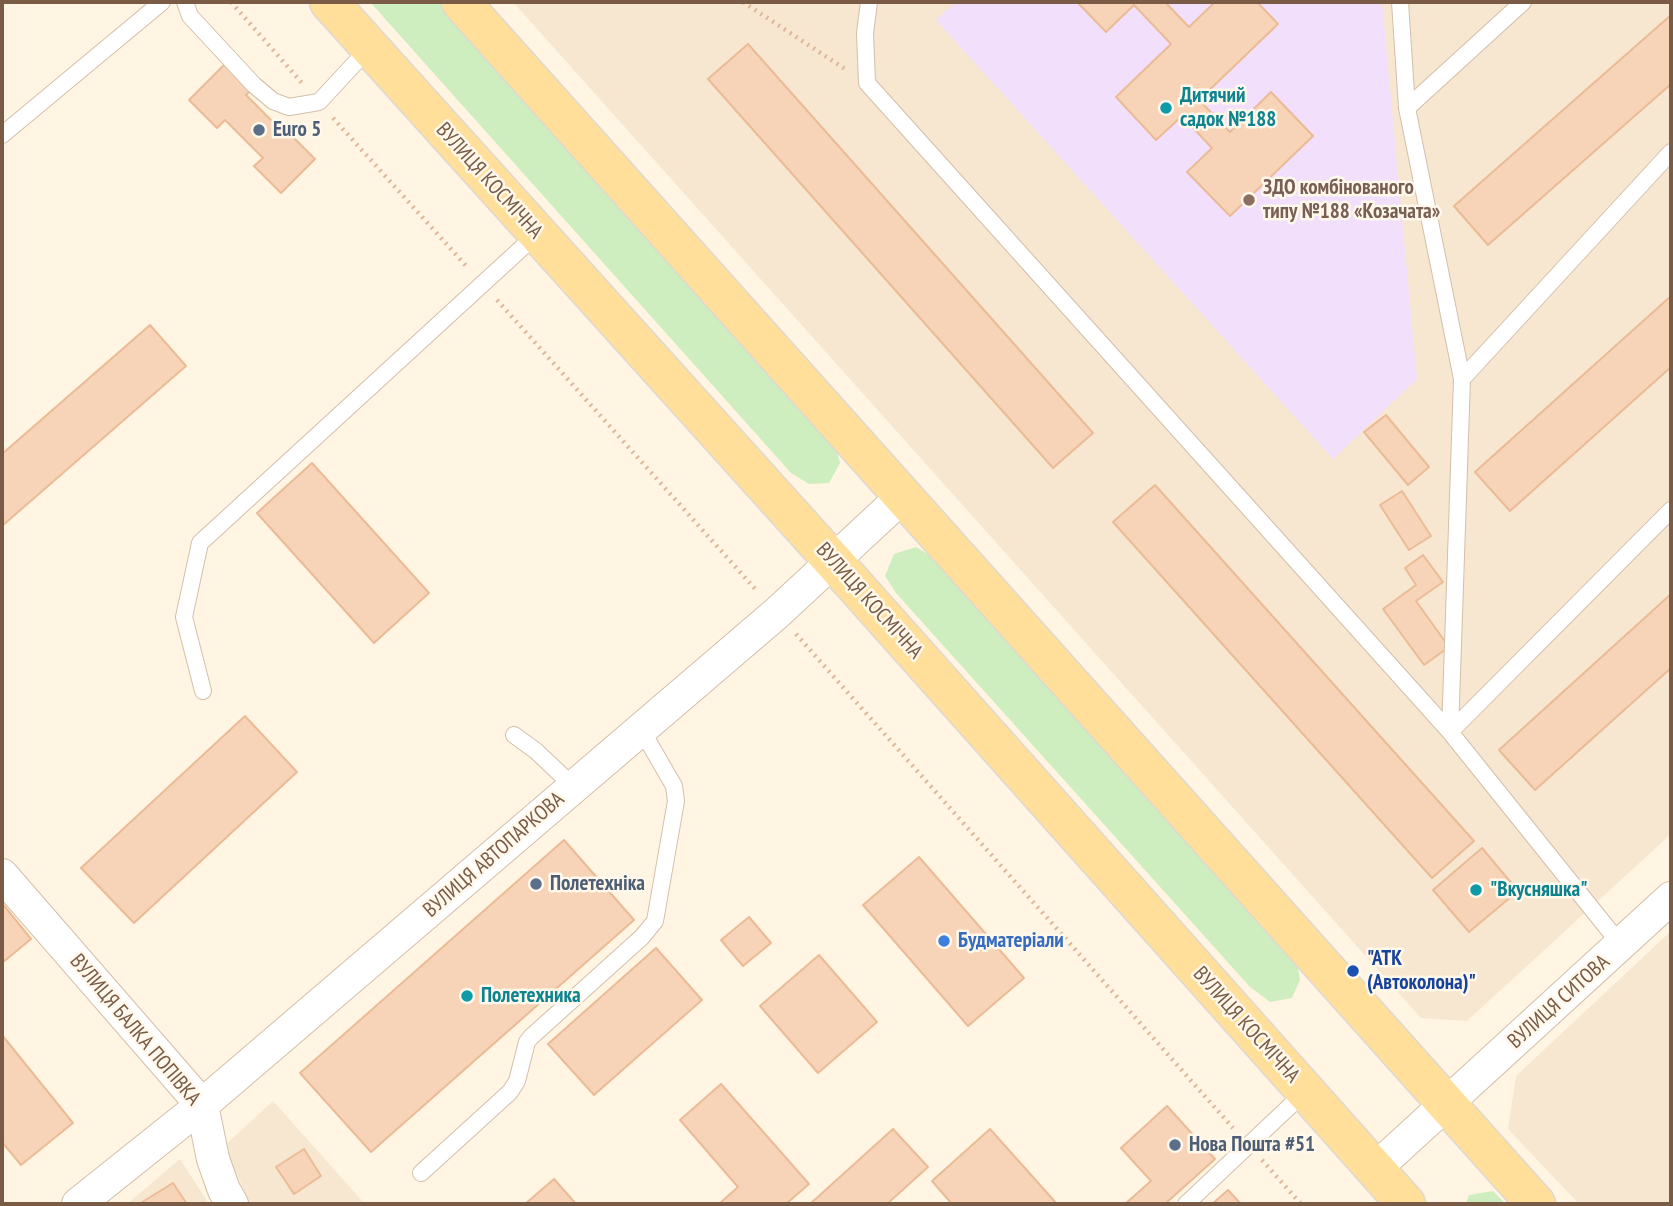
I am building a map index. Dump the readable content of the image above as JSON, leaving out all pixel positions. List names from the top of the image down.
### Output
{
  "streets": {
    "main road": ["ВУЛИЦЯ КОСМІЧНА"],
    "street": ["ВУЛИЦЯ АВТОПАРКОВА", "ВУЛИЦЯ СИТОВА", "ВУЛИЦЯ БАЛКА ПОПІВКА"]
  },
  "crossings": [
    ["ВУЛИЦЯ КОСМІЧНА", "ВУЛИЦЯ АВТОПАРКОВА"],
    ["ВУЛИЦЯ КОСМІЧНА", "ВУЛИЦЯ СИТОВА"],
    ["ВУЛИЦЯ АВТОПАРКОВА", "ВУЛИЦЯ БАЛКА ПОПІВКА"]
  ],
  "places": [
    "Дитячий садок №188",
    "Euro 5",
    "ЗДО комбінованого типу №188 «Козачата»",
    "Полетехніка",
    "\"Вкусняшка\"",
    "Будматеріали",
    "\"АТК (Автоколона)\"",
    "Полетехника",
    "Нова Пошта #51"
  ]
}
